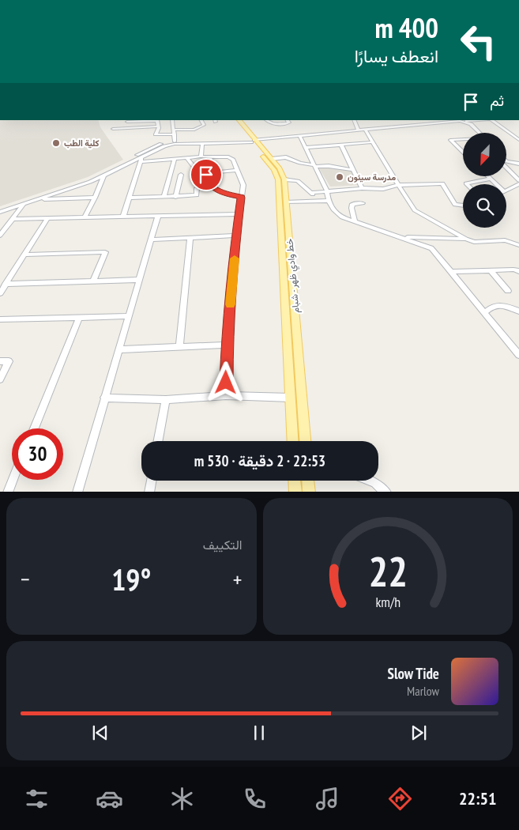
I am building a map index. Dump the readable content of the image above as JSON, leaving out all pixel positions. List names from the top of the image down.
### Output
{
  "streets": {
    "main road": ["خط وادي ظهر - شبام"]
  },
  "places": ["كلية الطب", "مدرسة سيئون"],
  "north": "bottom left",
  "page": {
    "turn": ["400 m", "انعطف يسارًا"],
    "then": "ثم",
    "limit": "30",
    "trip": "22:53 · 2 دقيقة · 530 m",
    "tile": "التكييف",
    "heat": ["−", "19°", "+"],
    "song": ["Slow Tide", "Marlow"],
    "tabs": "22:51",
    "gauge": ["22", "km/h"]
  }
}
